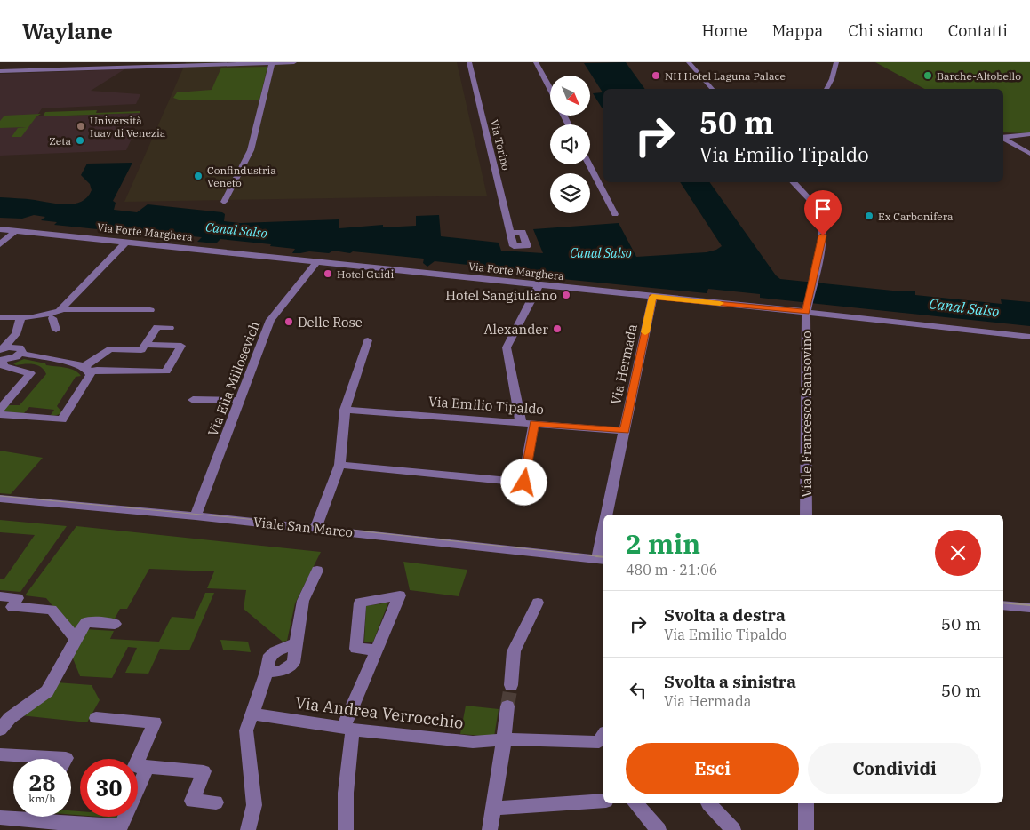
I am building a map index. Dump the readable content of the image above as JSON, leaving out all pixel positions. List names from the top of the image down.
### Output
{
  "streets": {
    "street": [
      "Via Torino",
      "Via Forte Marghera",
      "Via Hermada",
      "Via Elia Millosevich",
      "Via Emilio Tipaldo",
      "Viale Francesco Sansovino",
      "Viale San Marco",
      "Via Andrea Verrocchio"
    ]
  },
  "crossings": [
    ["Via Forte Marghera", "Via Hermada"],
    ["Via Forte Marghera", "Via Elia Millosevich"],
    ["Via Forte Marghera", "Viale Francesco Sansovino"],
    ["Via Hermada", "Via Emilio Tipaldo"],
    ["Via Elia Millosevich", "Viale San Marco"]
  ],
  "water": ["Canal Salso"],
  "places": [
    "NH Hotel Laguna Palace",
    "Barche-Altobello",
    "Università Iuav di Venezia",
    "Zeta",
    "Confindustria Veneto",
    "Ex Carbonifera",
    "Hotel Guidi",
    "Hotel Sangiuliano",
    "Delle Rose",
    "Alexander"
  ],
  "north": "bottom right",
  "page": {
    "header": "Waylane",
    "nav": [
      "Home",
      "Mappa",
      "Chi siamo",
      "Contatti"
    ],
    "turn": ["50 m", "Via Emilio Tipaldo"],
    "heading": ["2 min", "480 m · 21:06"],
    "list": [
      {
        "name": "Svolta a destra",
        "note": "Via Emilio Tipaldo",
        "value": "50 m"
      },
      {
        "name": "Svolta a sinistra",
        "note": "Via Hermada",
        "value": "50 m"
      }
    ],
    "buttons": ["Esci", "Condividi"],
    "speed": "28 km/h",
    "limit": "30"
  }
}
